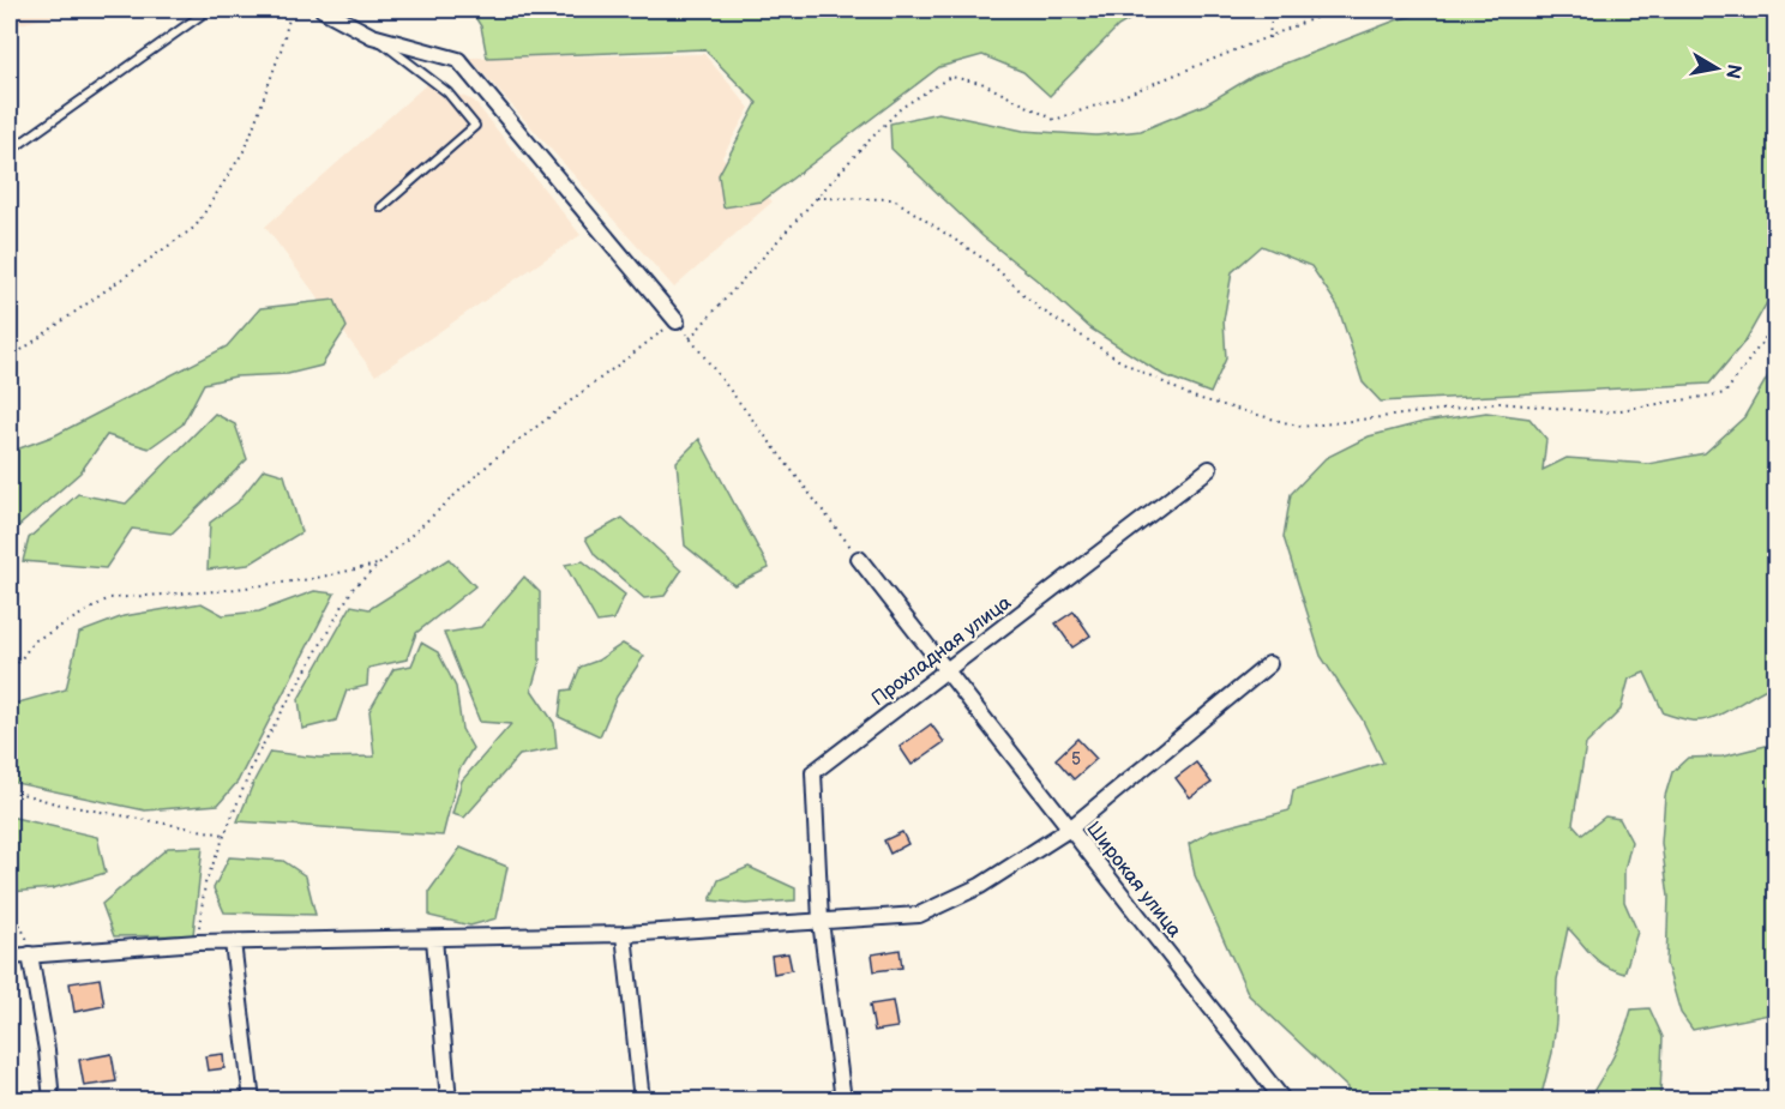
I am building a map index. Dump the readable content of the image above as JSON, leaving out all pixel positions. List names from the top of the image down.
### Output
{
  "streets": {
    "street": ["Прохладная улица", "Широкая улица"]
  },
  "crossings": [
    ["Прохладная улица", "Широкая улица"]
  ],
  "house_numbers": ["5"],
  "north": "right"
}
